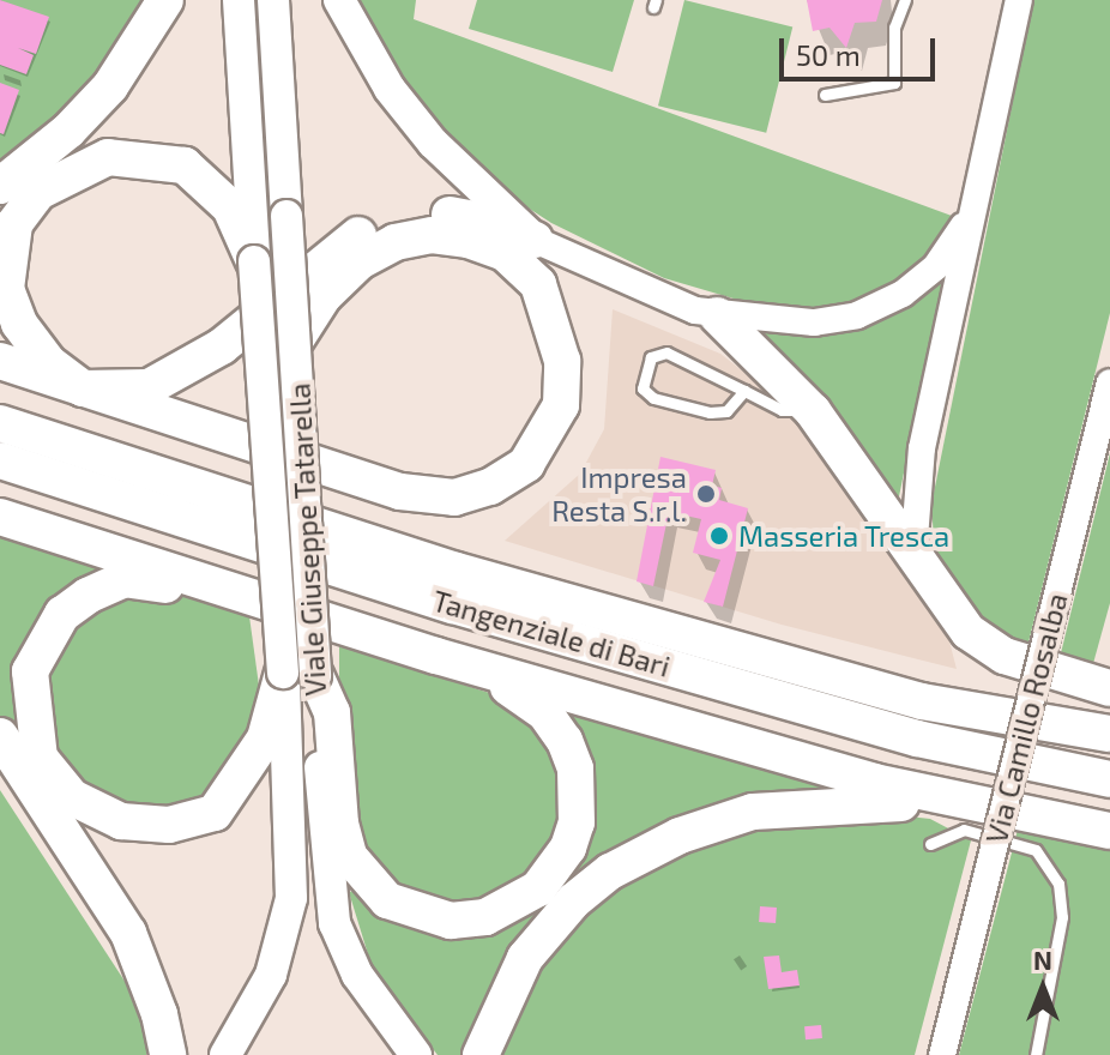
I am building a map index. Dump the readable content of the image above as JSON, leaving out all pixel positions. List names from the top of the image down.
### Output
{
  "streets": {
    "highway": ["Tangenziale di Bari"],
    "main road": ["Viale Giuseppe Tatarella"],
    "street": ["Via Camillo Rosalba"]
  },
  "places": ["Impresa Resta S.r.l.", "Masseria Tresca"],
  "scale_bar": "50 m",
  "north": "top"
}
